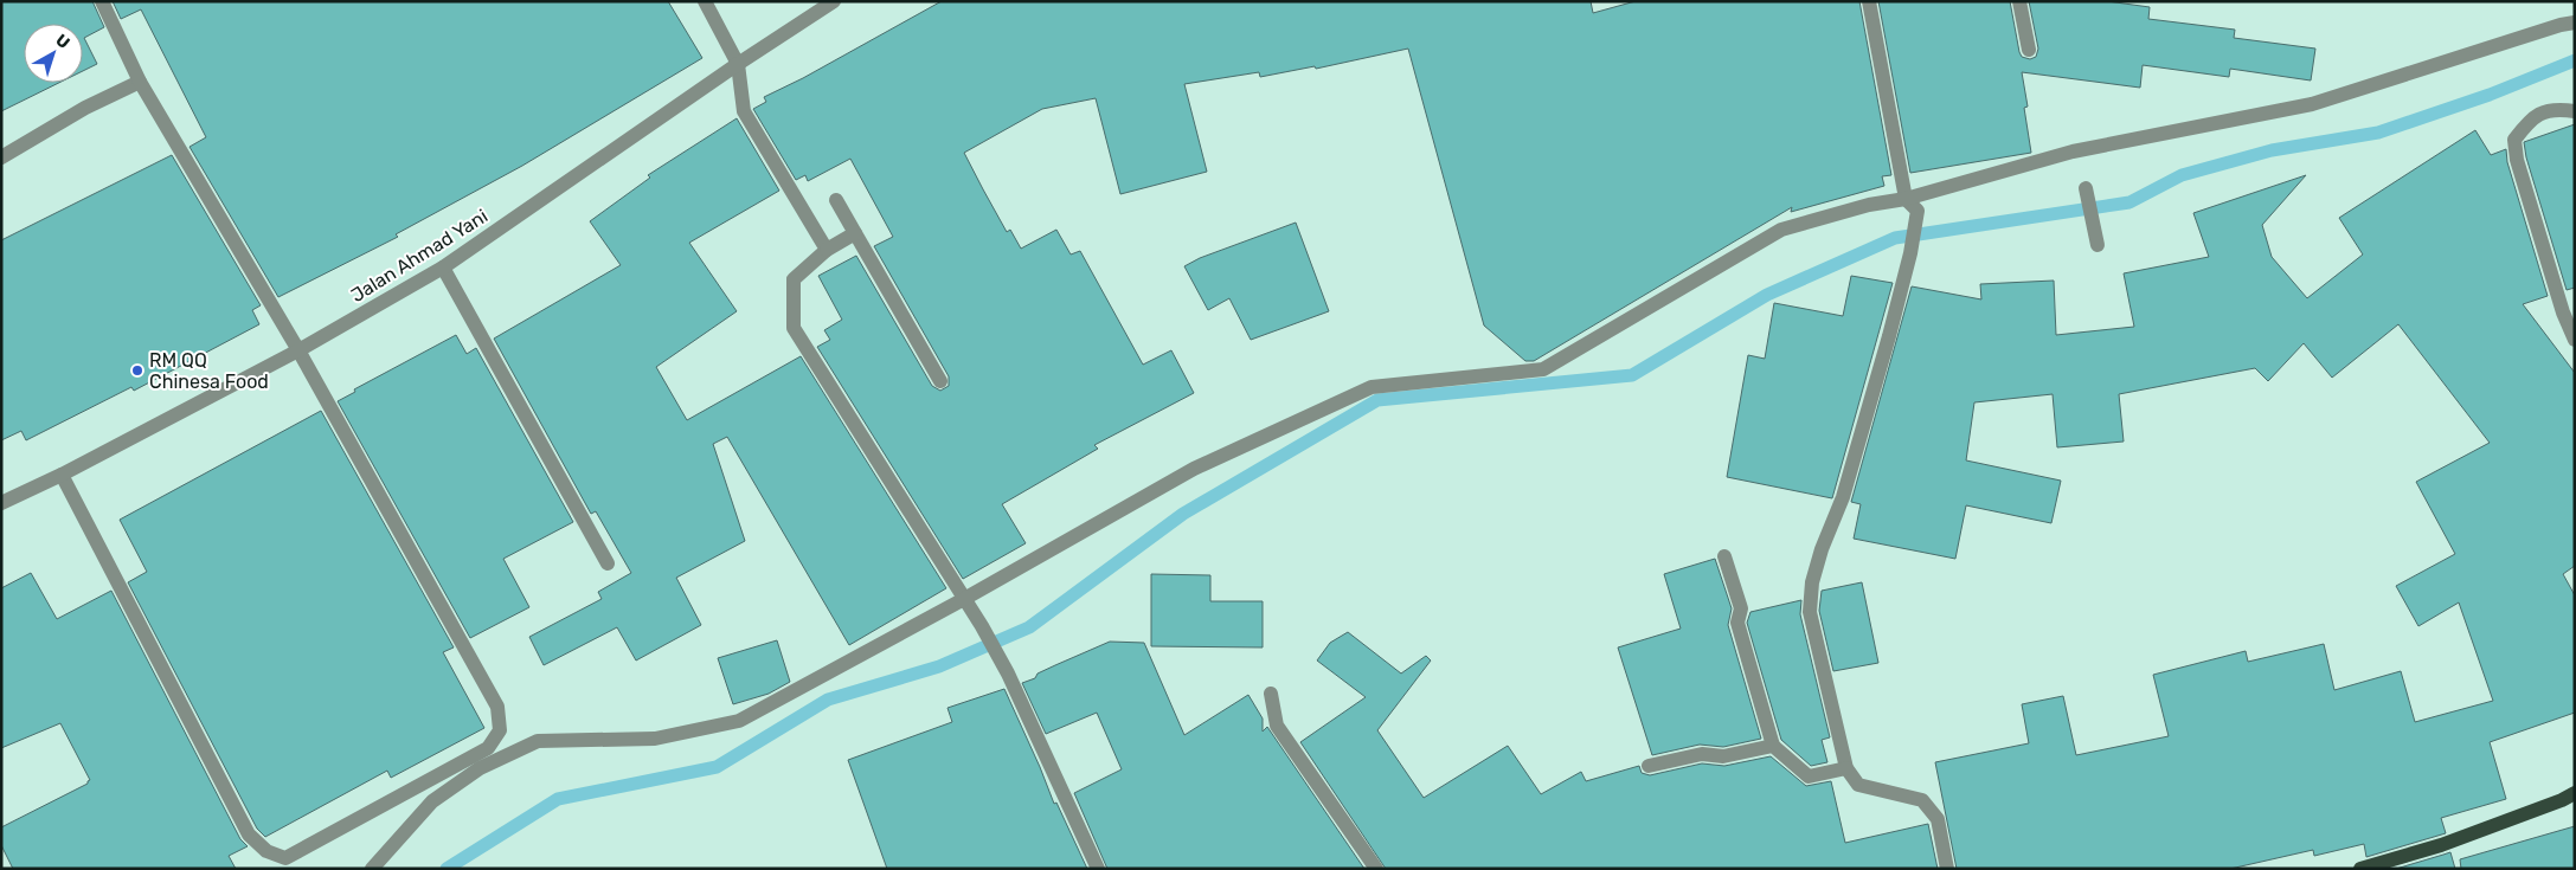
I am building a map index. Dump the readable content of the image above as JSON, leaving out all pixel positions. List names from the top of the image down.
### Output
{
  "streets": {
    "street": ["Jalan Ahmad Yani"]
  },
  "places": ["RM QQ Chinesa Food"],
  "north": "top right"
}
